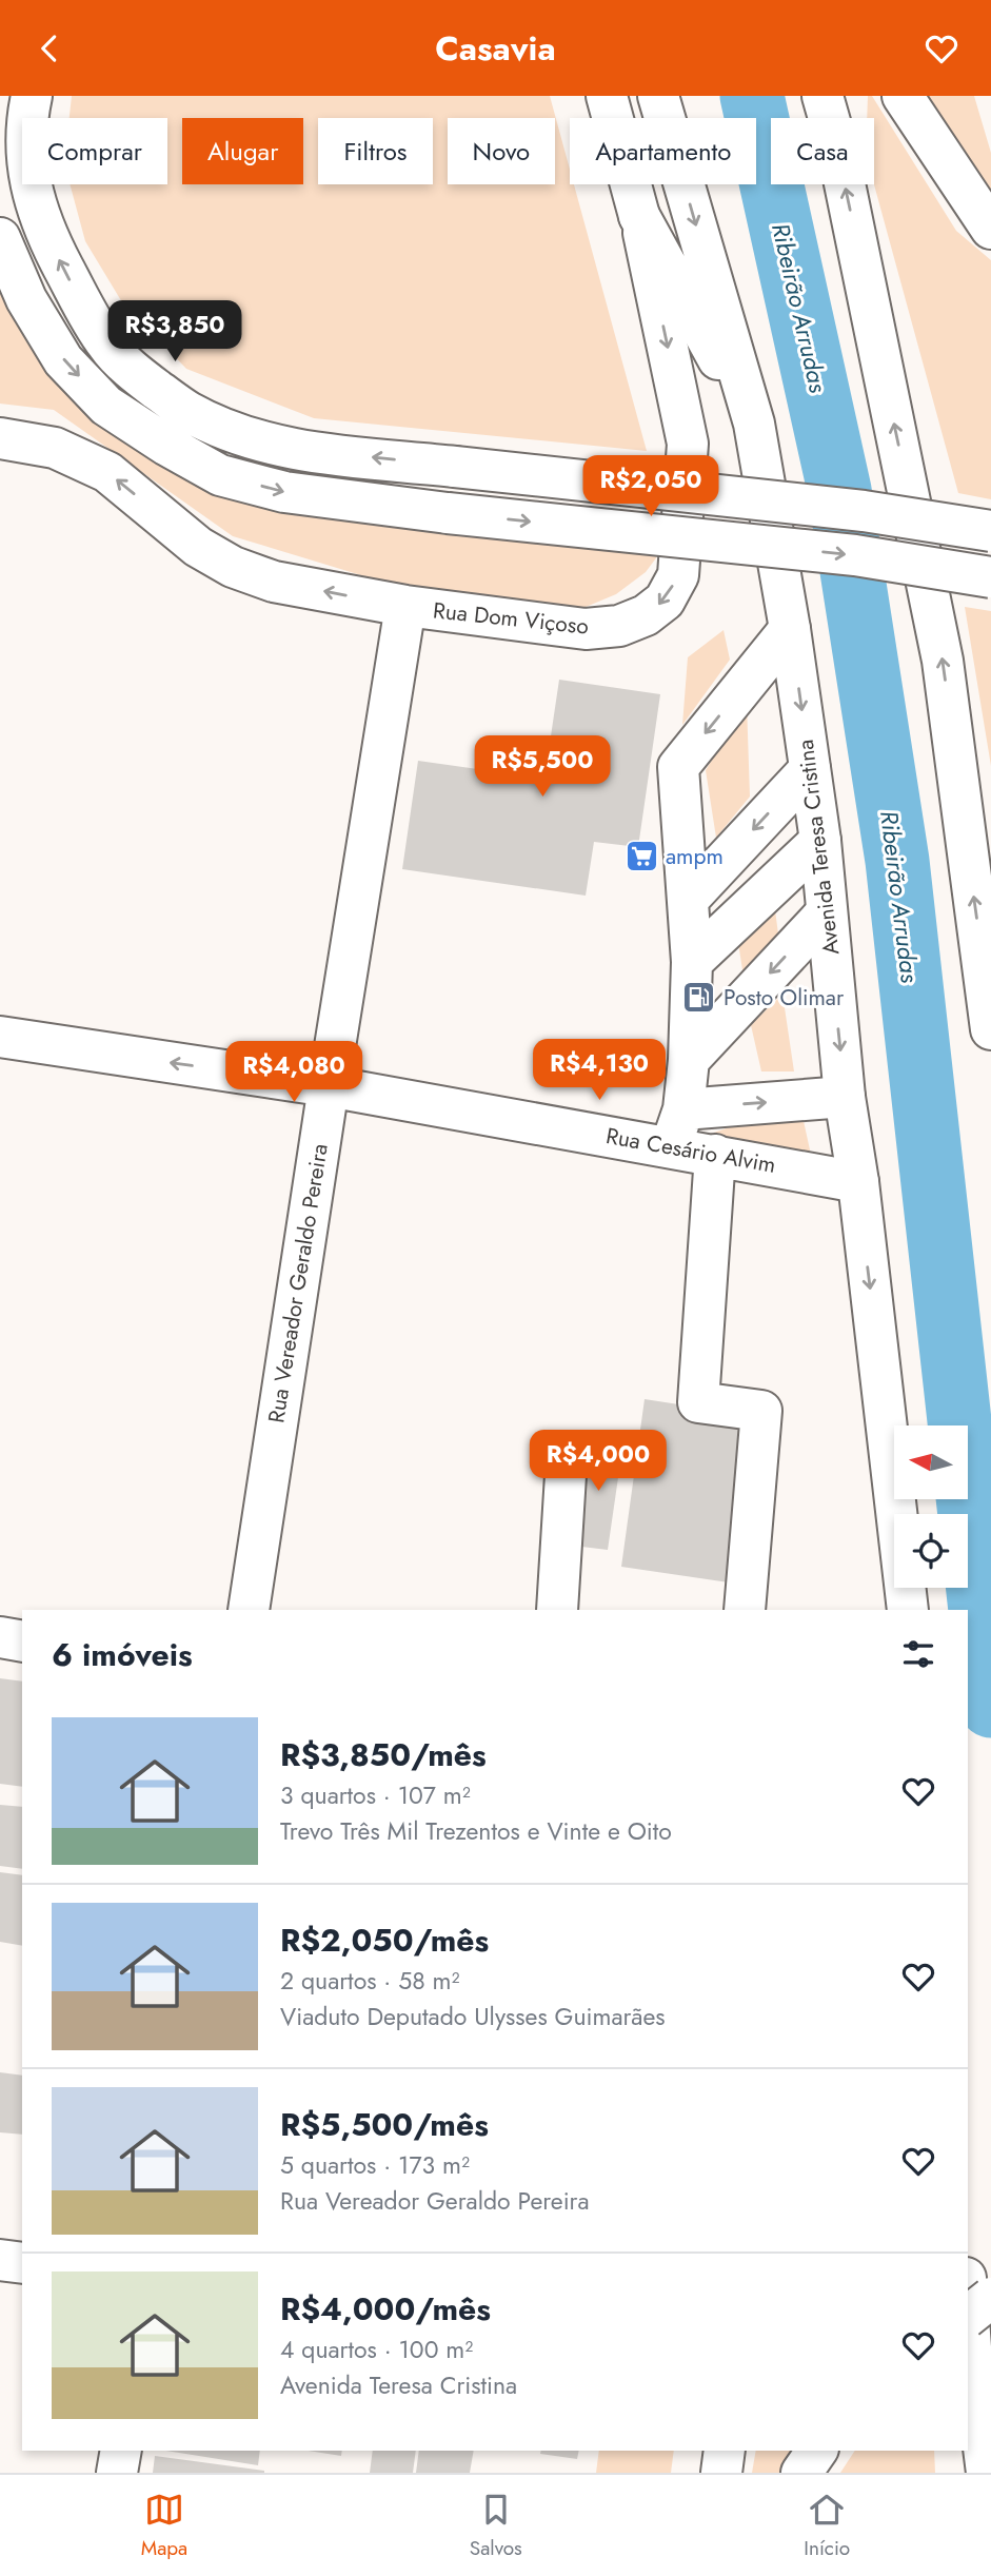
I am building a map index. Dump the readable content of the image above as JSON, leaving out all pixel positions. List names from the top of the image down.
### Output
{
  "streets": {
    "main road": [
      "Rua Dom Viçoso",
      "Avenida Teresa Cristina",
      "Rua Cesário Alvim",
      "Rua Vereador Geraldo Pereira"
    ]
  },
  "crossings": [
    ["Rua Dom Viçoso", "Rua Vereador Geraldo Pereira"],
    ["Avenida Teresa Cristina", "Rua Cesário Alvim"],
    ["Rua Cesário Alvim", "Rua Vereador Geraldo Pereira"]
  ],
  "one_way": ["Rua Cesário Alvim"],
  "water": ["Ribeirão Arrudas"],
  "places": {
    "supermarket": ["ampm"],
    "fuel station": ["Posto Olimar"]
  },
  "north": "left",
  "page": {
    "header": "Casavia",
    "chip": [
      "Comprar",
      "Alugar",
      "Filtros",
      "Novo",
      "Apartamento",
      "Casa"
    ],
    "price": [
      "R$3,850",
      "R$2,050",
      "R$5,500",
      "R$4,130",
      "R$4,080",
      "R$4,000"
    ],
    "heading": "6 imóveis",
    "list": [
      {
        "name": "R$3,850/mês",
        "note": "3 quartos · 107 m² · Trevo Três Mil Trezentos e Vinte e Oito"
      },
      {
        "name": "R$2,050/mês",
        "note": "2 quartos · 58 m² · Viaduto Deputado Ulysses Guimarães"
      },
      {
        "name": "R$5,500/mês",
        "note": "5 quartos · 173 m² · Rua Vereador Geraldo Pereira"
      },
      {
        "name": "R$4,000/mês",
        "note": "4 quartos · 100 m² · Avenida Teresa Cristina"
      }
    ],
    "tabs": ["Mapa", "Salvos", "Início"]
  }
}
